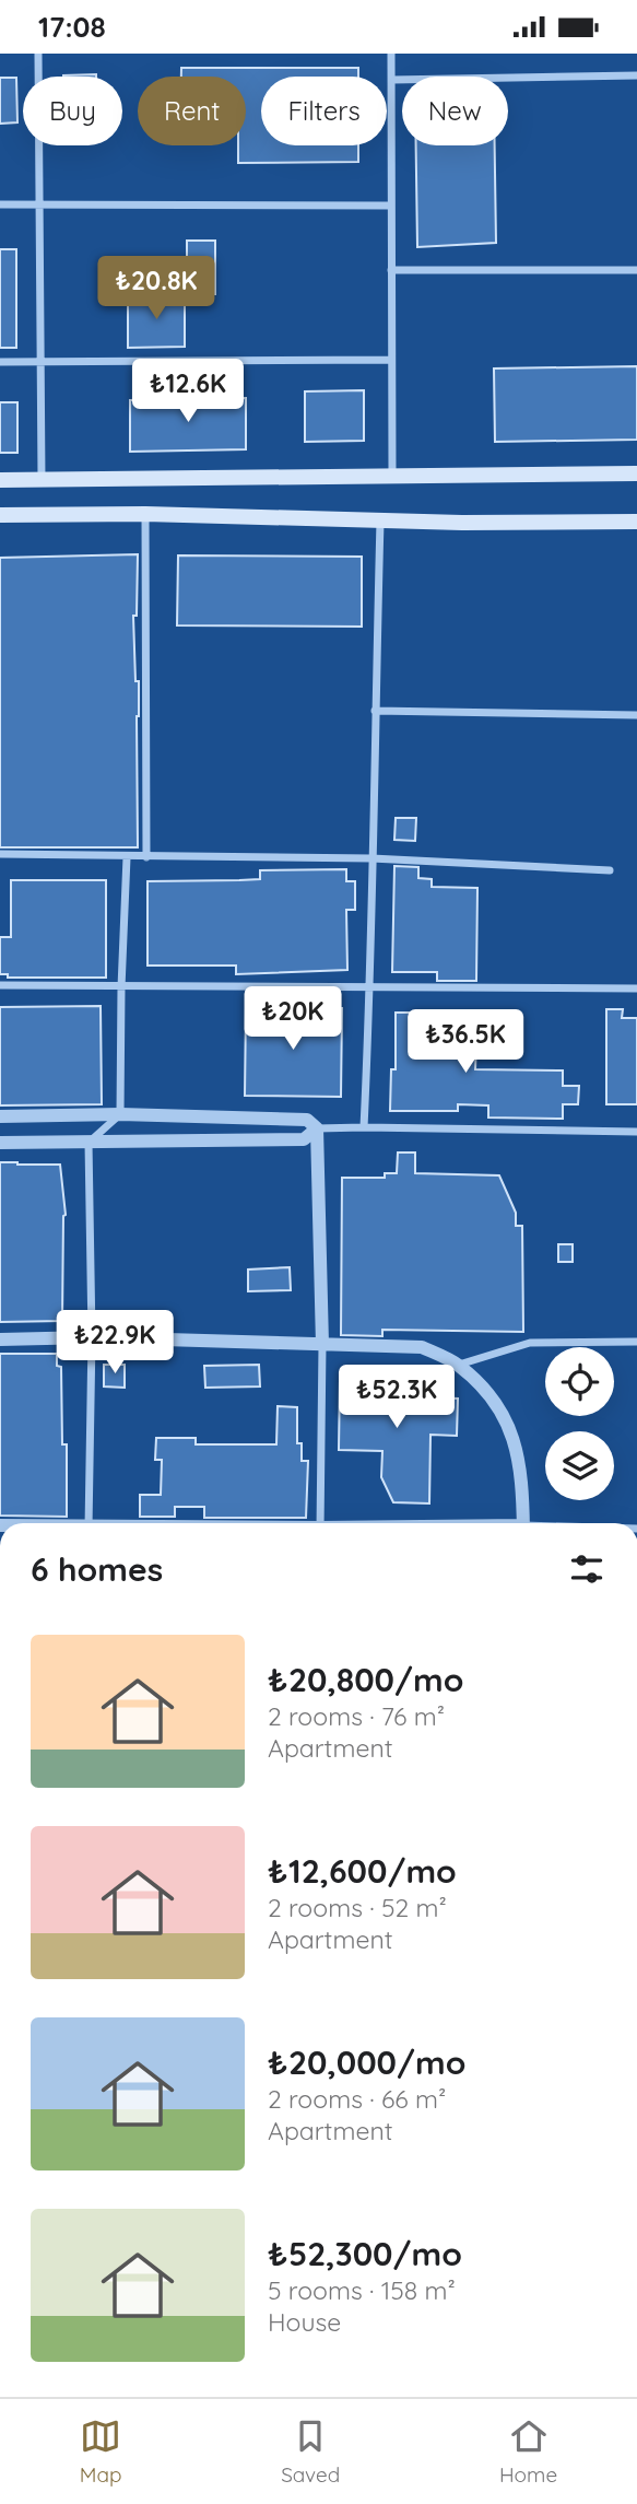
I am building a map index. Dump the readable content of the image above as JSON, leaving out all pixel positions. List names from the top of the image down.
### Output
{
  "page": {
    "status": "17:08",
    "chip": [
      "Buy",
      "Rent",
      "Filters",
      "New"
    ],
    "price": [
      "₺20.8K",
      "₺12.6K",
      "₺20K",
      "₺36.5K",
      "₺22.9K",
      "₺52.3K"
    ],
    "heading": "6 homes",
    "list": [
      {
        "name": "₺20,800/mo",
        "note": "2 rooms · 76 m² · Apartment"
      },
      {
        "name": "₺12,600/mo",
        "note": "2 rooms · 52 m² · Apartment"
      },
      {
        "name": "₺20,000/mo",
        "note": "2 rooms · 66 m² · Apartment"
      },
      {
        "name": "₺52,300/mo",
        "note": "5 rooms · 158 m² · House"
      }
    ],
    "tabs": ["Map", "Saved", "Home"]
  }
}
